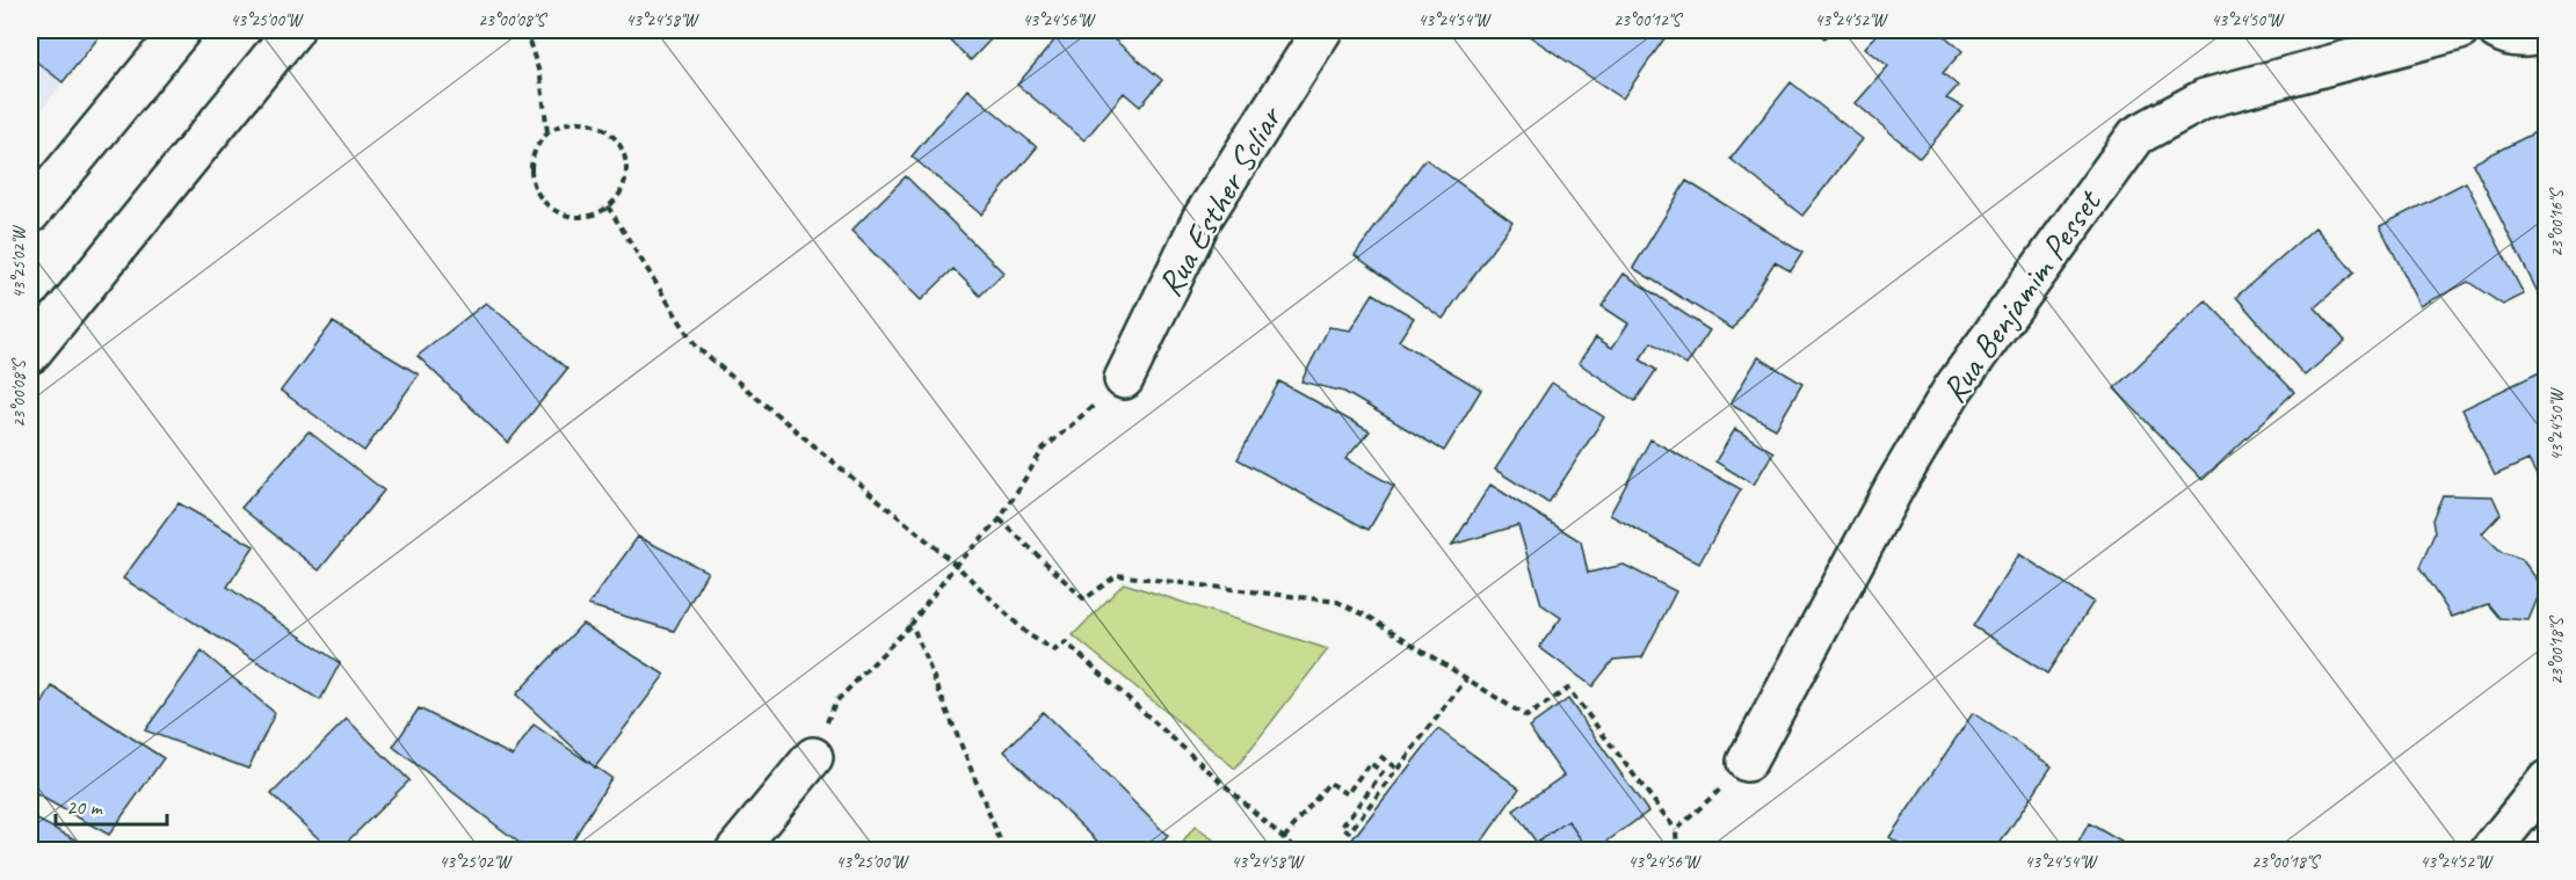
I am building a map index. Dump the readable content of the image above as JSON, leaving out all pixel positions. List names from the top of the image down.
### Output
{
  "streets": {
    "street": ["Rua Esther Scliar", "Rua Benjamim Pesset"]
  },
  "scale_bar": "20 m",
  "coordinates": [
    "43°25'00\"W",
    "23°00'08\"S",
    "43°24'58\"W",
    "43°24'56\"W",
    "43°24'54\"W",
    "23°00'12\"S",
    "43°24'52\"W",
    "43°24'50\"W",
    "23°00'16\"S",
    "43°25'02\"W",
    "23°00'18\"S"
  ]
}
